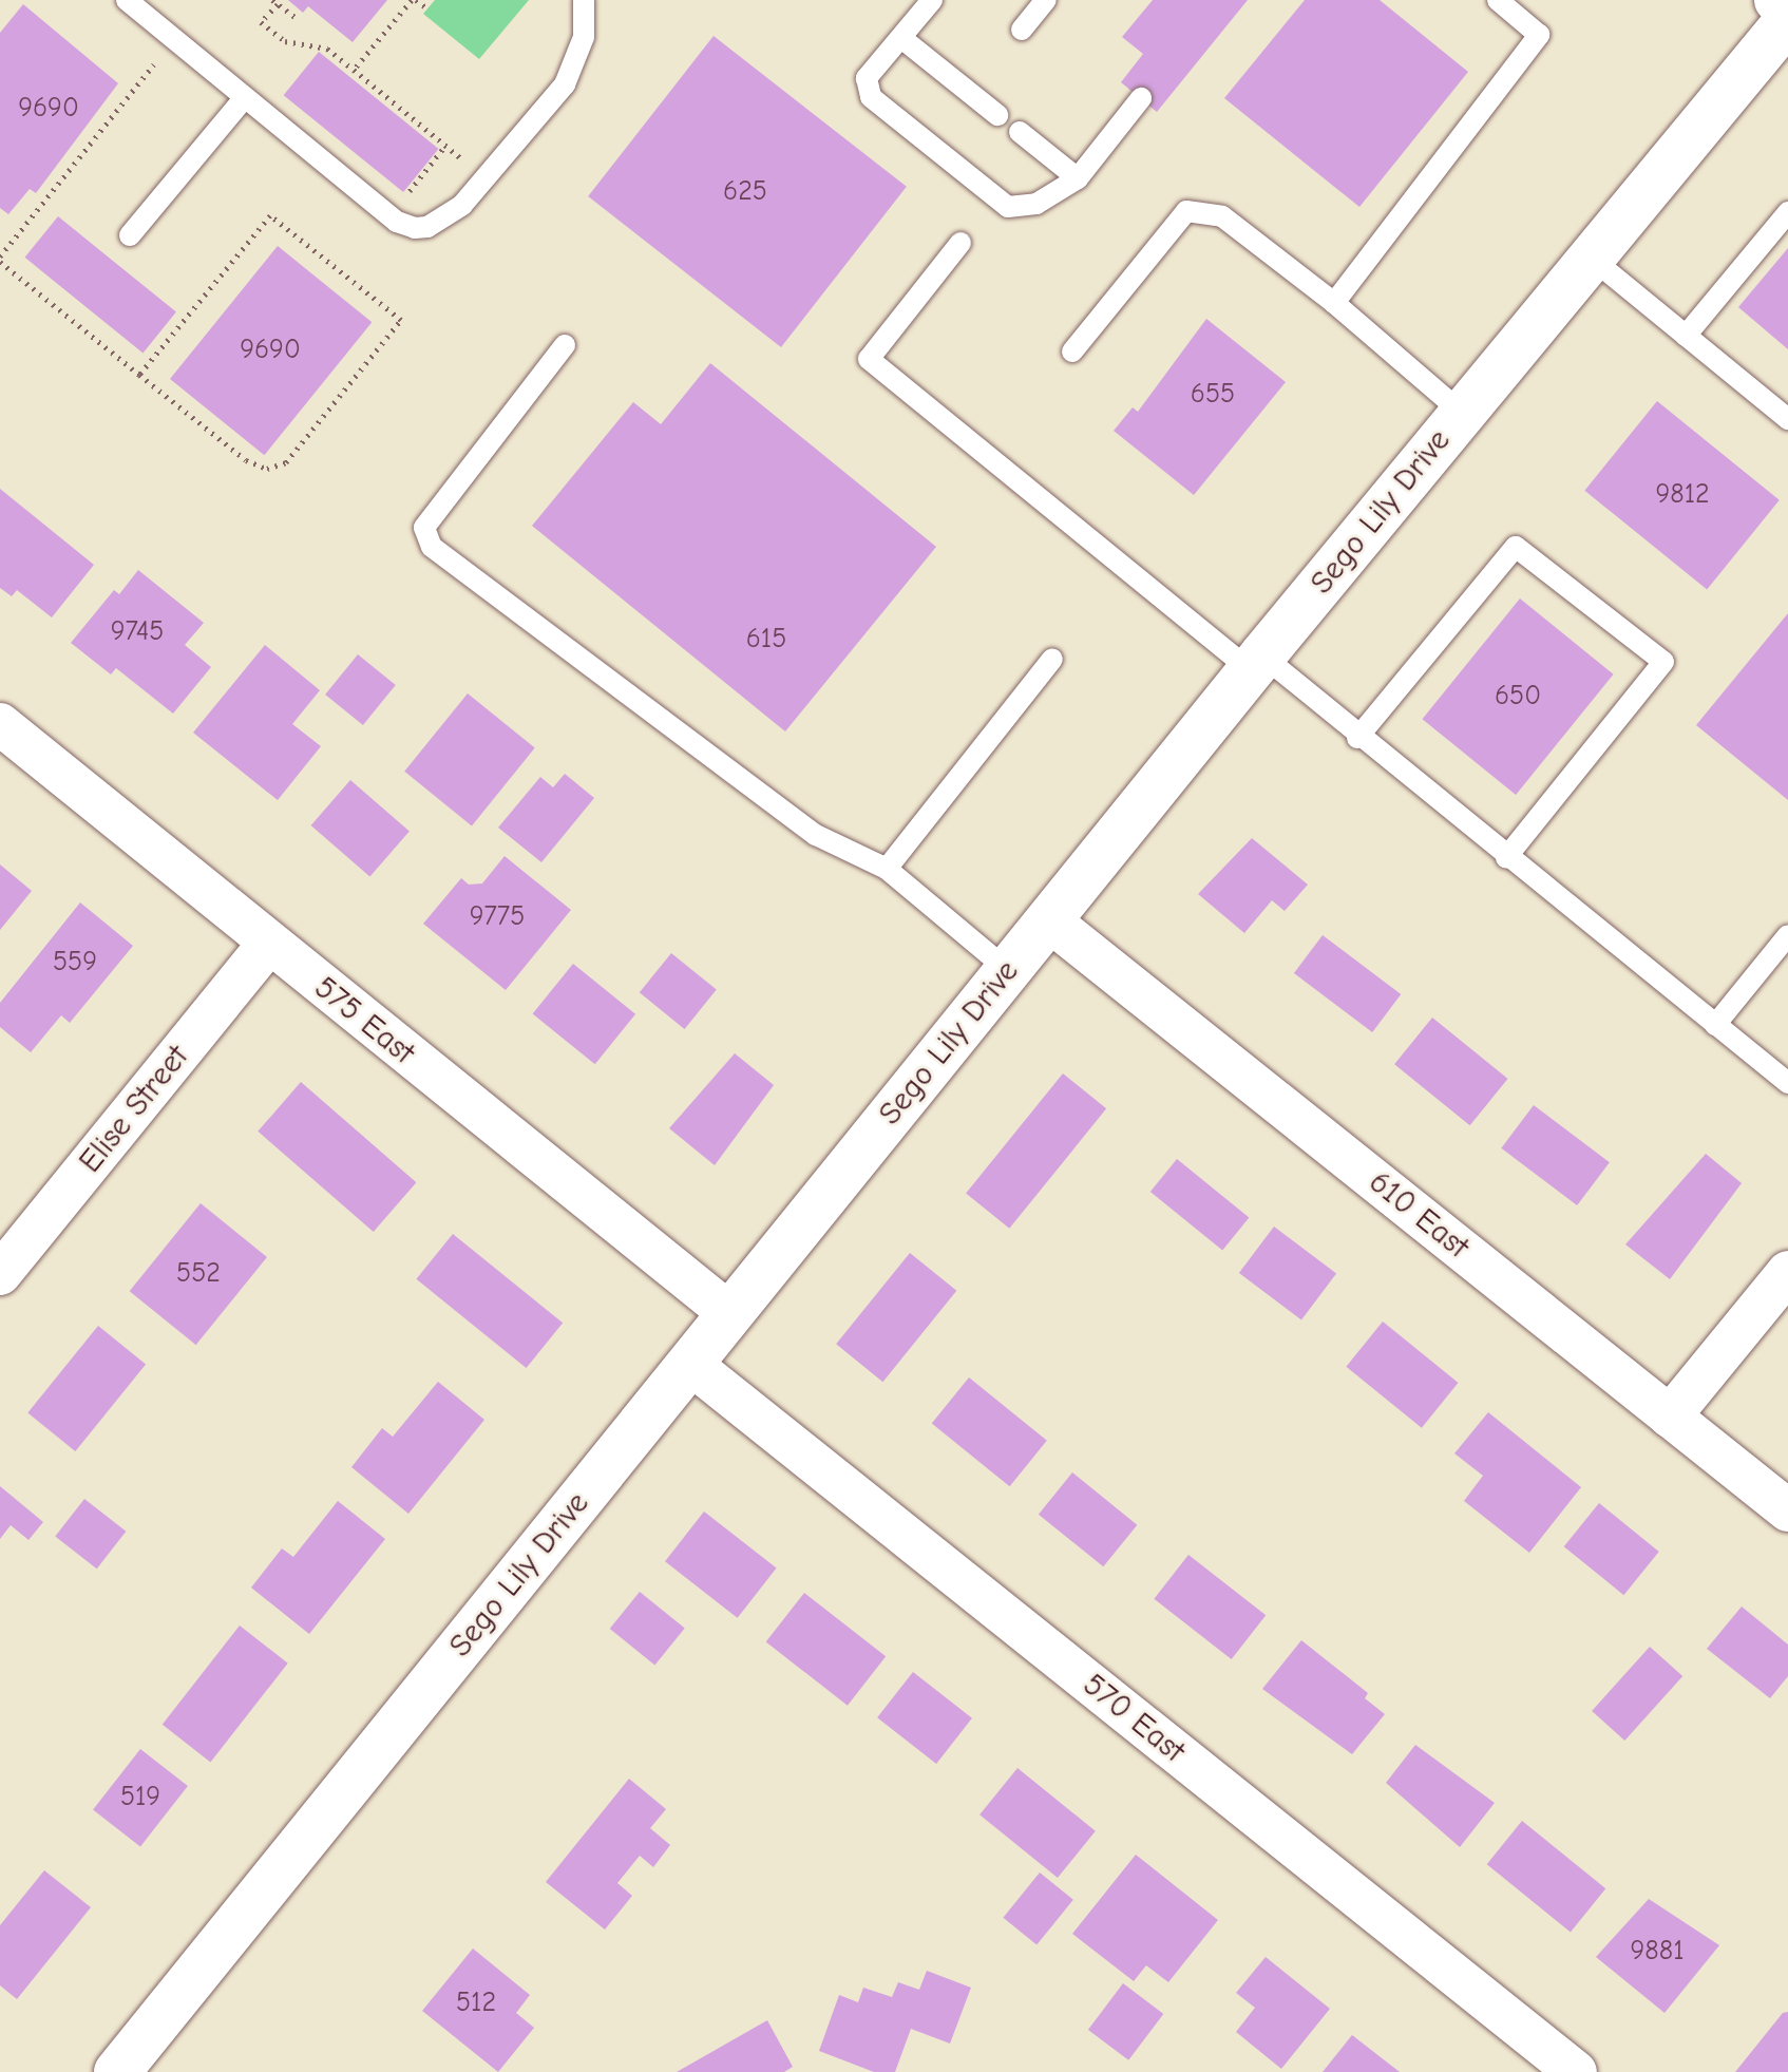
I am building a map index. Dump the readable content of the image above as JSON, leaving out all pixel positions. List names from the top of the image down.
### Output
{
  "streets": {
    "main road": ["Sego Lily Drive"],
    "street": [
      "575 East",
      "Elise Street",
      "610 East",
      "570 East"
    ]
  },
  "crossings": [
    ["Sego Lily Drive", "575 East"],
    ["Sego Lily Drive", "610 East"],
    ["Sego Lily Drive", "570 East"],
    ["575 East", "Elise Street"]
  ],
  "house_numbers": [
    "9690",
    "625",
    "9690",
    "655",
    "9812",
    "9745",
    "615",
    "650",
    "9775",
    "559",
    "552",
    "519",
    "9881",
    "512"
  ]
}
